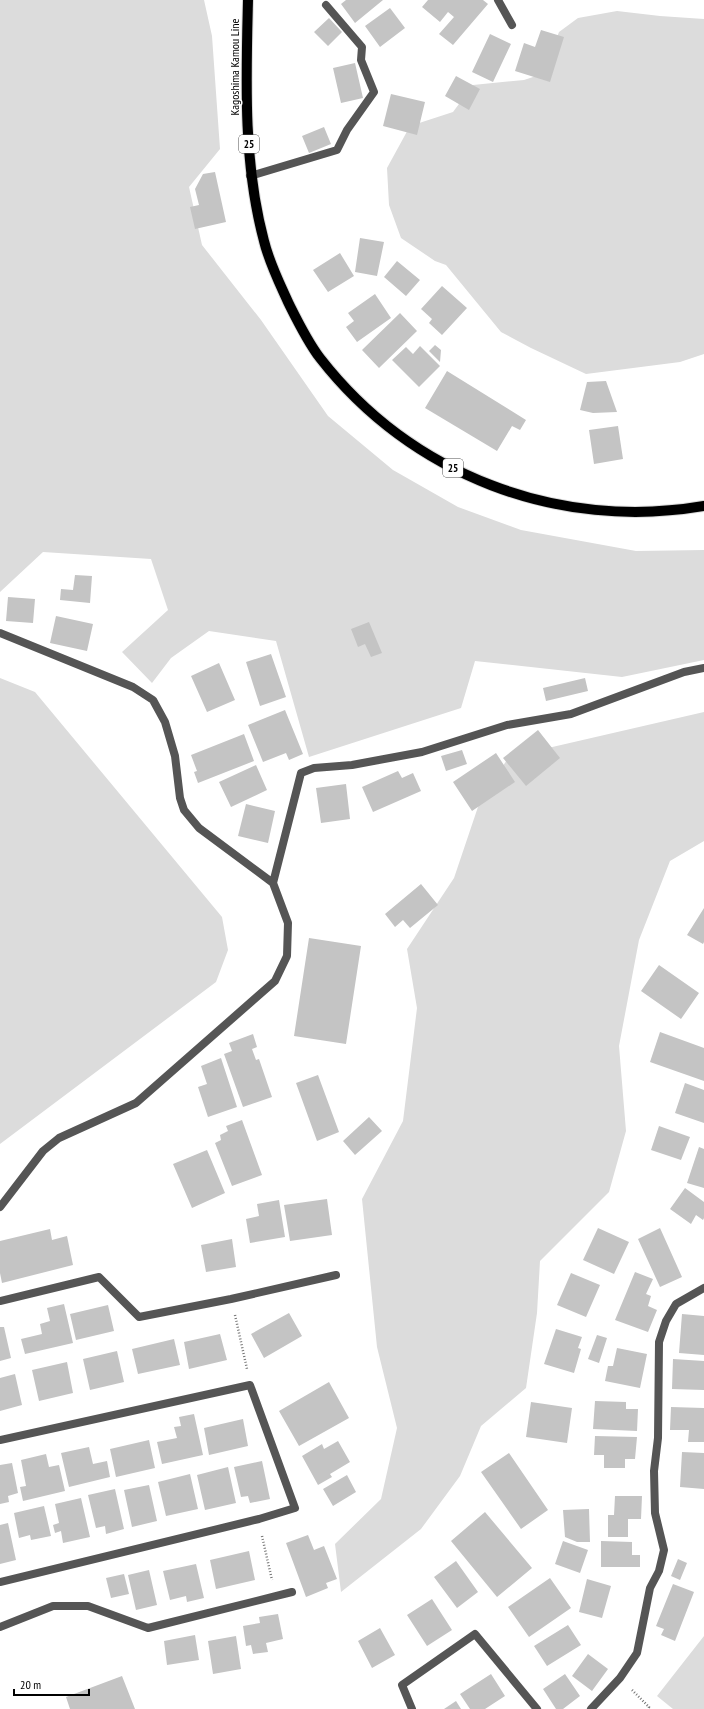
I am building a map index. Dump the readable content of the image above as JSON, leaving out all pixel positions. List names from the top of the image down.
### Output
{
  "streets": {
    "main road": ["Kagoshima Kamou Line", "25"]
  },
  "scale_bar": "20 m"
}
